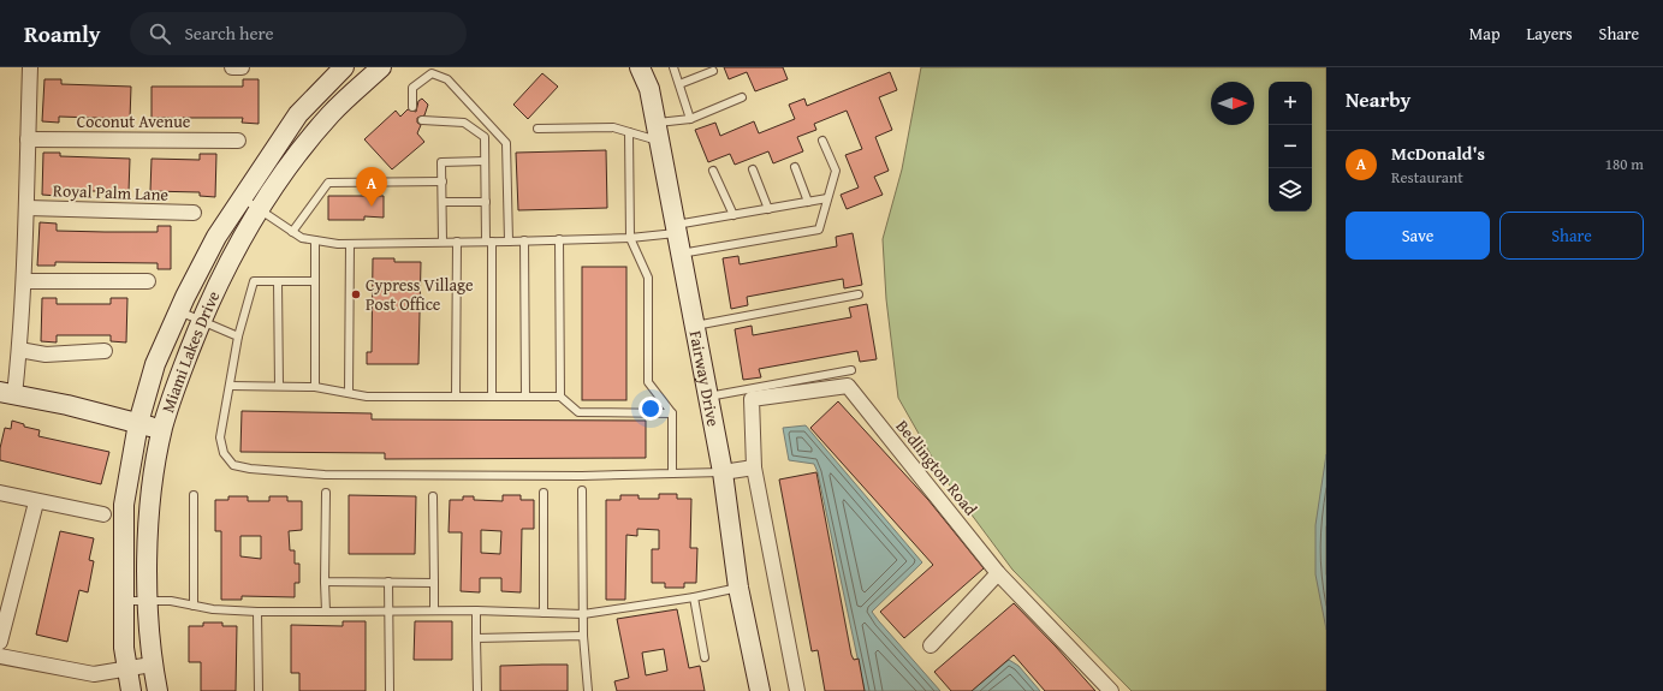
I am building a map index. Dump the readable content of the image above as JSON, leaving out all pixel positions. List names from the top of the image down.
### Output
{
  "streets": {
    "main road": ["Miami Lakes Drive", "Fairway Drive"],
    "street": ["Coconut Avenue", "Royal Palm Lane", "Bedlington Road"]
  },
  "places": ["Cypress Village Post Office"],
  "north": "right",
  "page": {
    "header": "Roamly",
    "search": "Search here",
    "nav": ["Map", "Layers", "Share"],
    "heading": "Nearby",
    "map_buttons": ["+", "−"],
    "list": [
      {
        "mark": "A",
        "name": "McDonald's",
        "note": "Restaurant",
        "value": "180 m"
      }
    ],
    "pins": "A",
    "buttons": ["Save", "Share"]
  }
}
